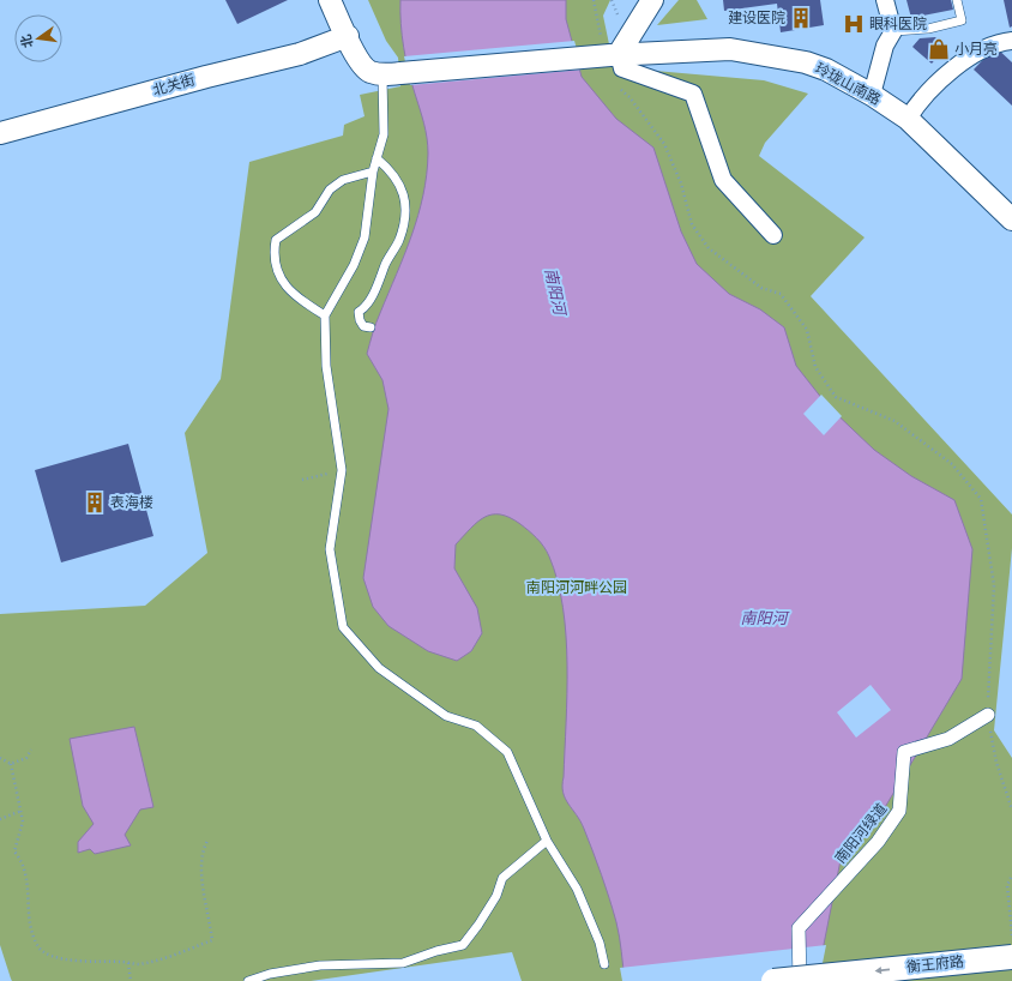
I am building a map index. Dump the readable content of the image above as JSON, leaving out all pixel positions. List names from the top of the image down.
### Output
{
  "streets": {
    "main road": ["衡王府路"],
    "street": ["玲珑山南路", "北关街", "南阳河绿道"]
  },
  "one_way": ["衡王府路"],
  "water": ["南阳河"],
  "parks": ["南阳河河畔公园"],
  "places": {
    "building": ["建设医院", "表海楼"],
    "hospital": ["眼科医院"],
    "shop": ["小月亮"]
  },
  "north": "left"
}
